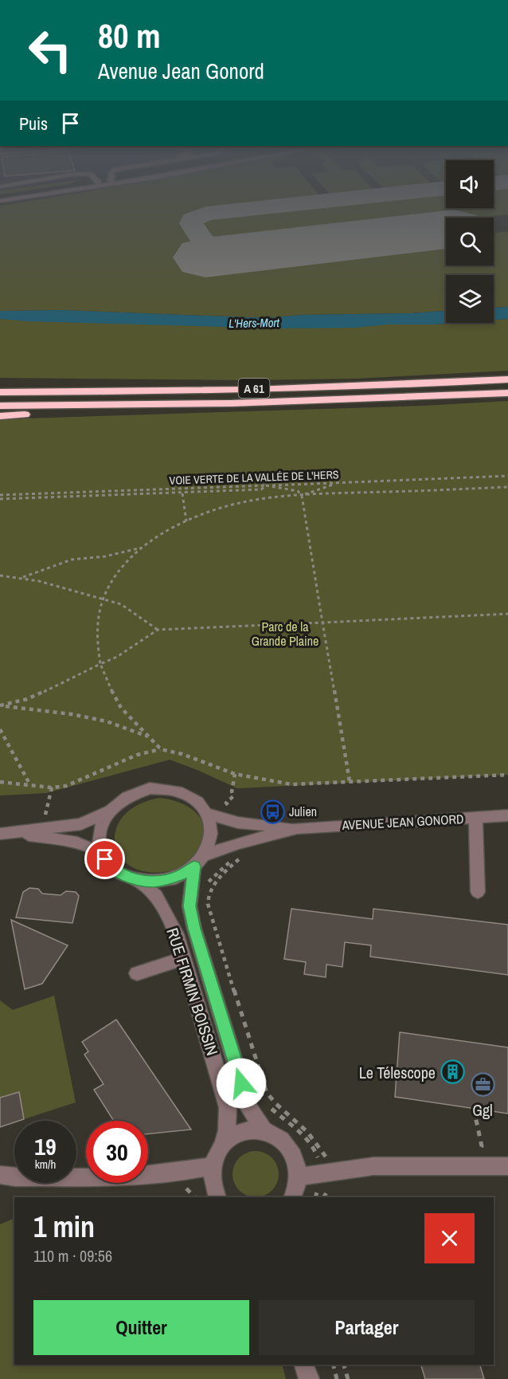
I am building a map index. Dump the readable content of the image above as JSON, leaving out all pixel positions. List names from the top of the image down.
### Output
{
  "streets": {
    "highway": ["A 61"],
    "street": ["AVENUE JEAN GONORD", "RUE FIRMIN BOISSIN"],
    "path": ["VOIE VERTE DE LA VALLÉE DE L'HERS"]
  },
  "crossings": [
    ["AVENUE JEAN GONORD", "RUE FIRMIN BOISSIN"]
  ],
  "water": ["L'Hers-Mort"],
  "parks": ["Parc de la Grande Plaine"],
  "places": {
    "bus stop": ["Julien"],
    "building": ["Le Télescope"],
    "office": ["Ggl"]
  },
  "page": {
    "turn": ["80 m", "Avenue Jean Gonord"],
    "then": "Puis",
    "speed": "19 km/h",
    "limit": "30",
    "heading": ["1 min", "110 m · 09:56"],
    "buttons": ["Quitter", "Partager"]
  }
}
